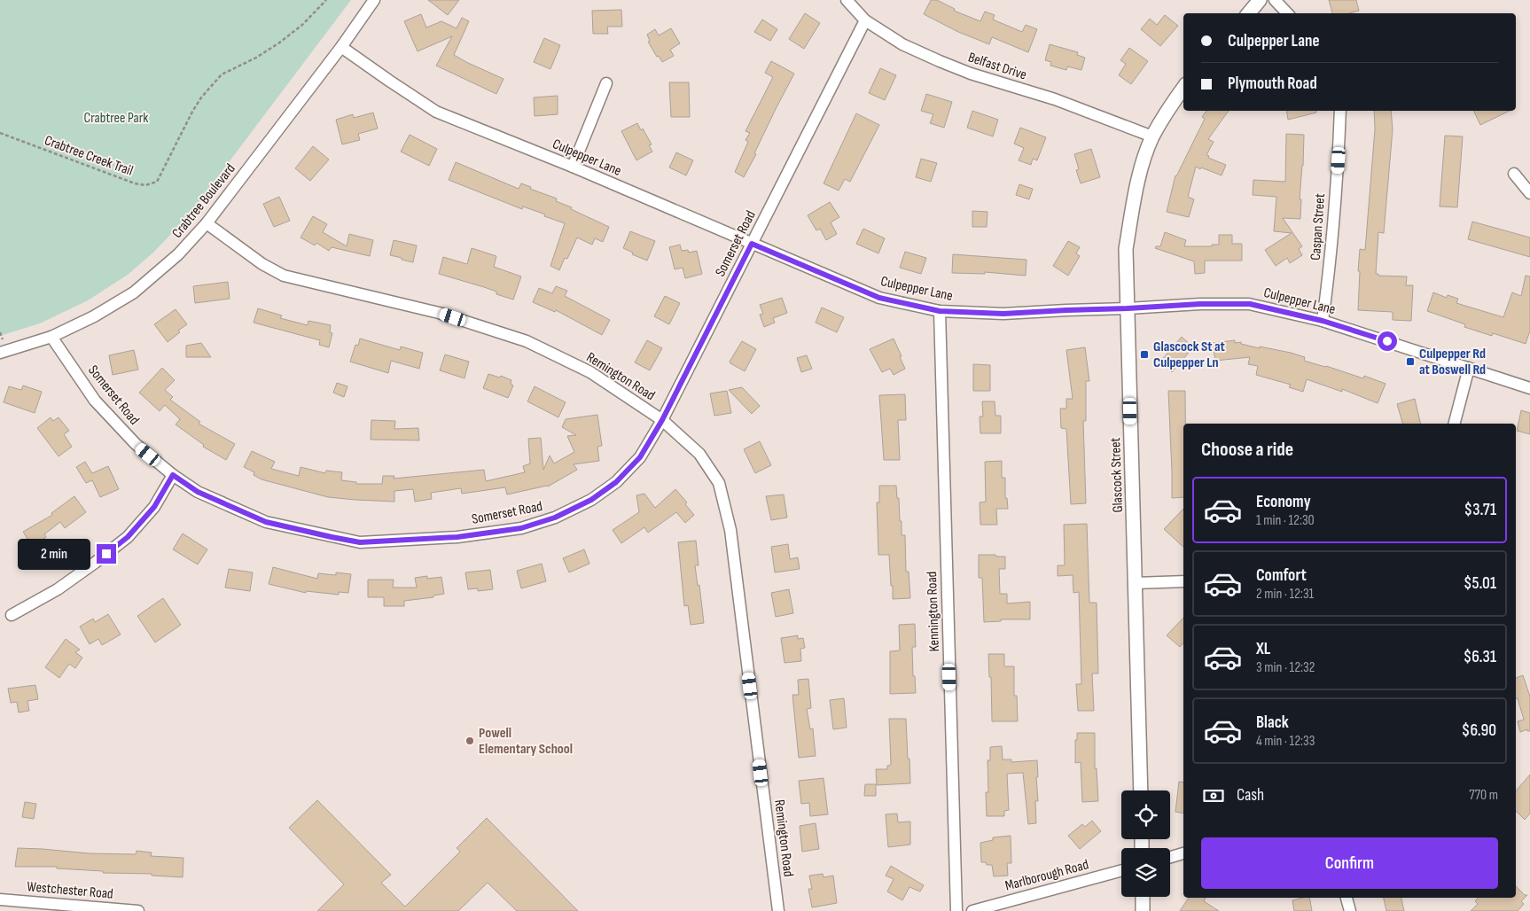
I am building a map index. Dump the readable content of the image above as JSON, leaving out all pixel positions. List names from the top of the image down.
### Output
{
  "streets": {
    "street": [
      "Belfast Drive",
      "Culpepper Lane",
      "Crabtree Boulevard",
      "Caspan Street",
      "Somerset Road",
      "Remington Road",
      "Glascock Street",
      "Kennington Road",
      "Marlborough Road",
      "Westchester Road"
    ],
    "path": ["Crabtree Creek Trail"]
  },
  "crossings": [
    ["Belfast Drive", "Somerset Road"],
    ["Belfast Drive", "Glascock Street"],
    ["Culpepper Lane", "Crabtree Boulevard"],
    ["Culpepper Lane", "Caspan Street"],
    ["Culpepper Lane", "Somerset Road"],
    ["Culpepper Lane", "Glascock Street"],
    ["Culpepper Lane", "Kennington Road"],
    ["Crabtree Boulevard", "Somerset Road"],
    ["Crabtree Boulevard", "Remington Road"],
    ["Somerset Road", "Remington Road"]
  ],
  "parks": ["Crabtree Park"],
  "places": {
    "transit": ["Glascock St at Culpepper Ln", "Culpepper Rd at Boswell Rd"],
    "other": ["Powell Elementary School"]
  },
  "page": {
    "banner": ["Culpepper Lane", "Plymouth Road"],
    "heading": "Choose a ride",
    "list": [
      {
        "name": "Economy",
        "note": "1 min · 12:30",
        "value": "$3.71"
      },
      {
        "name": "Comfort",
        "note": "2 min · 12:31",
        "value": "$5.01"
      },
      {
        "name": "XL",
        "note": "3 min · 12:32",
        "value": "$6.31"
      },
      {
        "name": "Black",
        "note": "4 min · 12:33",
        "value": "$6.90"
      }
    ],
    "bubble": "2 min",
    "pay": ["Cash", "770 m"],
    "buttons": "Confirm"
  }
}
